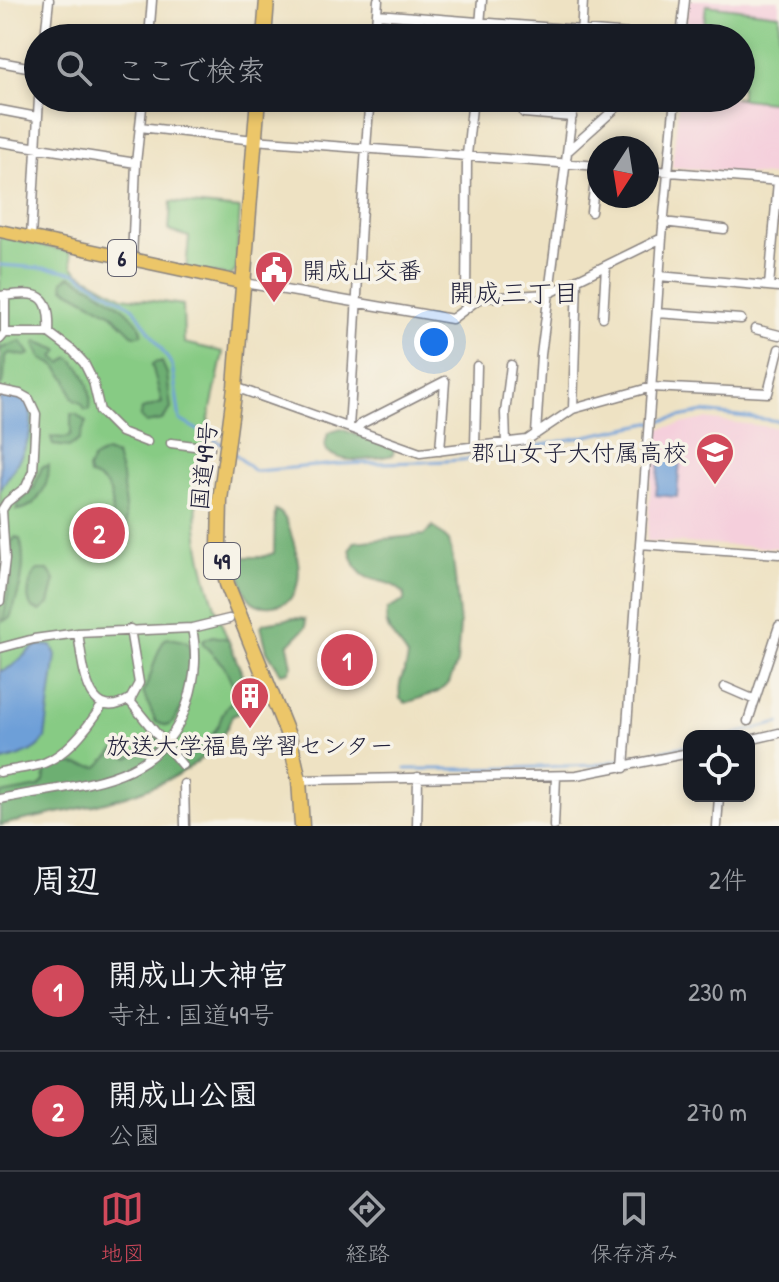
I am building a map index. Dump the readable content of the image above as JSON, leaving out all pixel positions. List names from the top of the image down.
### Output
{
  "streets": {
    "highway": ["国道49号", "49"],
    "main road": ["6"]
  },
  "crossings": [
    ["6", "国道49号"]
  ],
  "districts": ["開成三丁目"],
  "places": {
    "public building": ["開成山交番"],
    "school or university": ["郡山女子大付属高校"],
    "building": ["放送大学福島学習センター"]
  },
  "north": "bottom",
  "page": {
    "search": "ここで検索",
    "pins": ["2", "1"],
    "heading": ["周辺", "2件"],
    "list": [
      {
        "mark": "1",
        "name": "開成山大神宮",
        "note": "寺社 · 国道49号",
        "value": "230 m"
      },
      {
        "mark": "2",
        "name": "開成山公園",
        "note": "公園",
        "value": "270 m"
      }
    ],
    "nav": ["地図", "経路", "保存済み"]
  }
}
